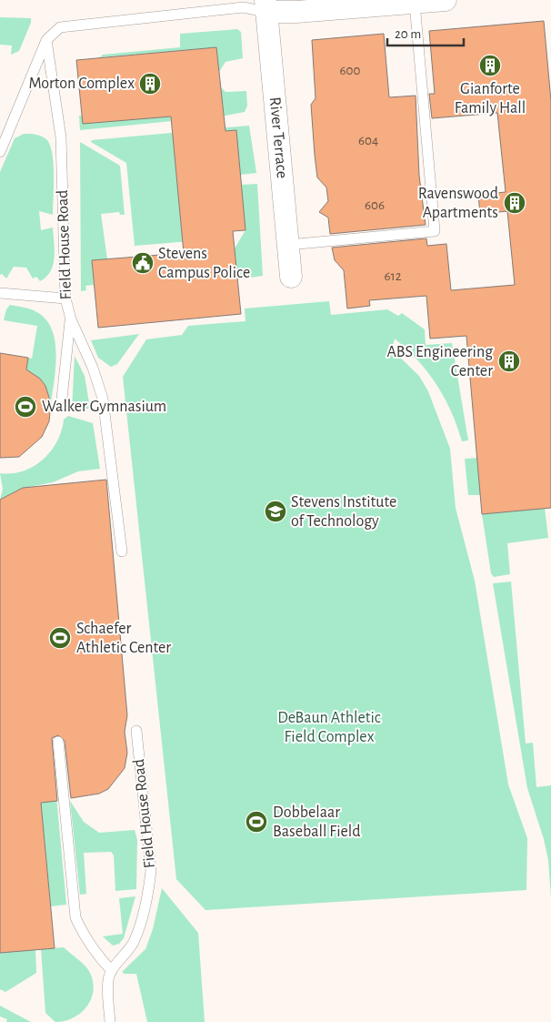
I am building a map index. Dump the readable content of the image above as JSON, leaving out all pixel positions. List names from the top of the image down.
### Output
{
  "streets": {
    "street": ["River Terrace"],
    "lane": ["Field House Road"]
  },
  "parks": ["DeBaun Athletic Field Complex"],
  "places": {
    "building": [
      "Gianforte Family Hall",
      "Morton Complex",
      "Ravenswood Apartments",
      "ABS Engineering Center"
    ],
    "public building": ["Stevens Campus Police"],
    "sports": ["Walker Gymnasium", "Schaefer Athletic Center", "Dobbelaar Baseball Field"],
    "school or university": ["Stevens Institute of Technology"]
  },
  "house_numbers": [
    "600",
    "604",
    "606",
    "612"
  ],
  "scale_bar": "20 m"
}
